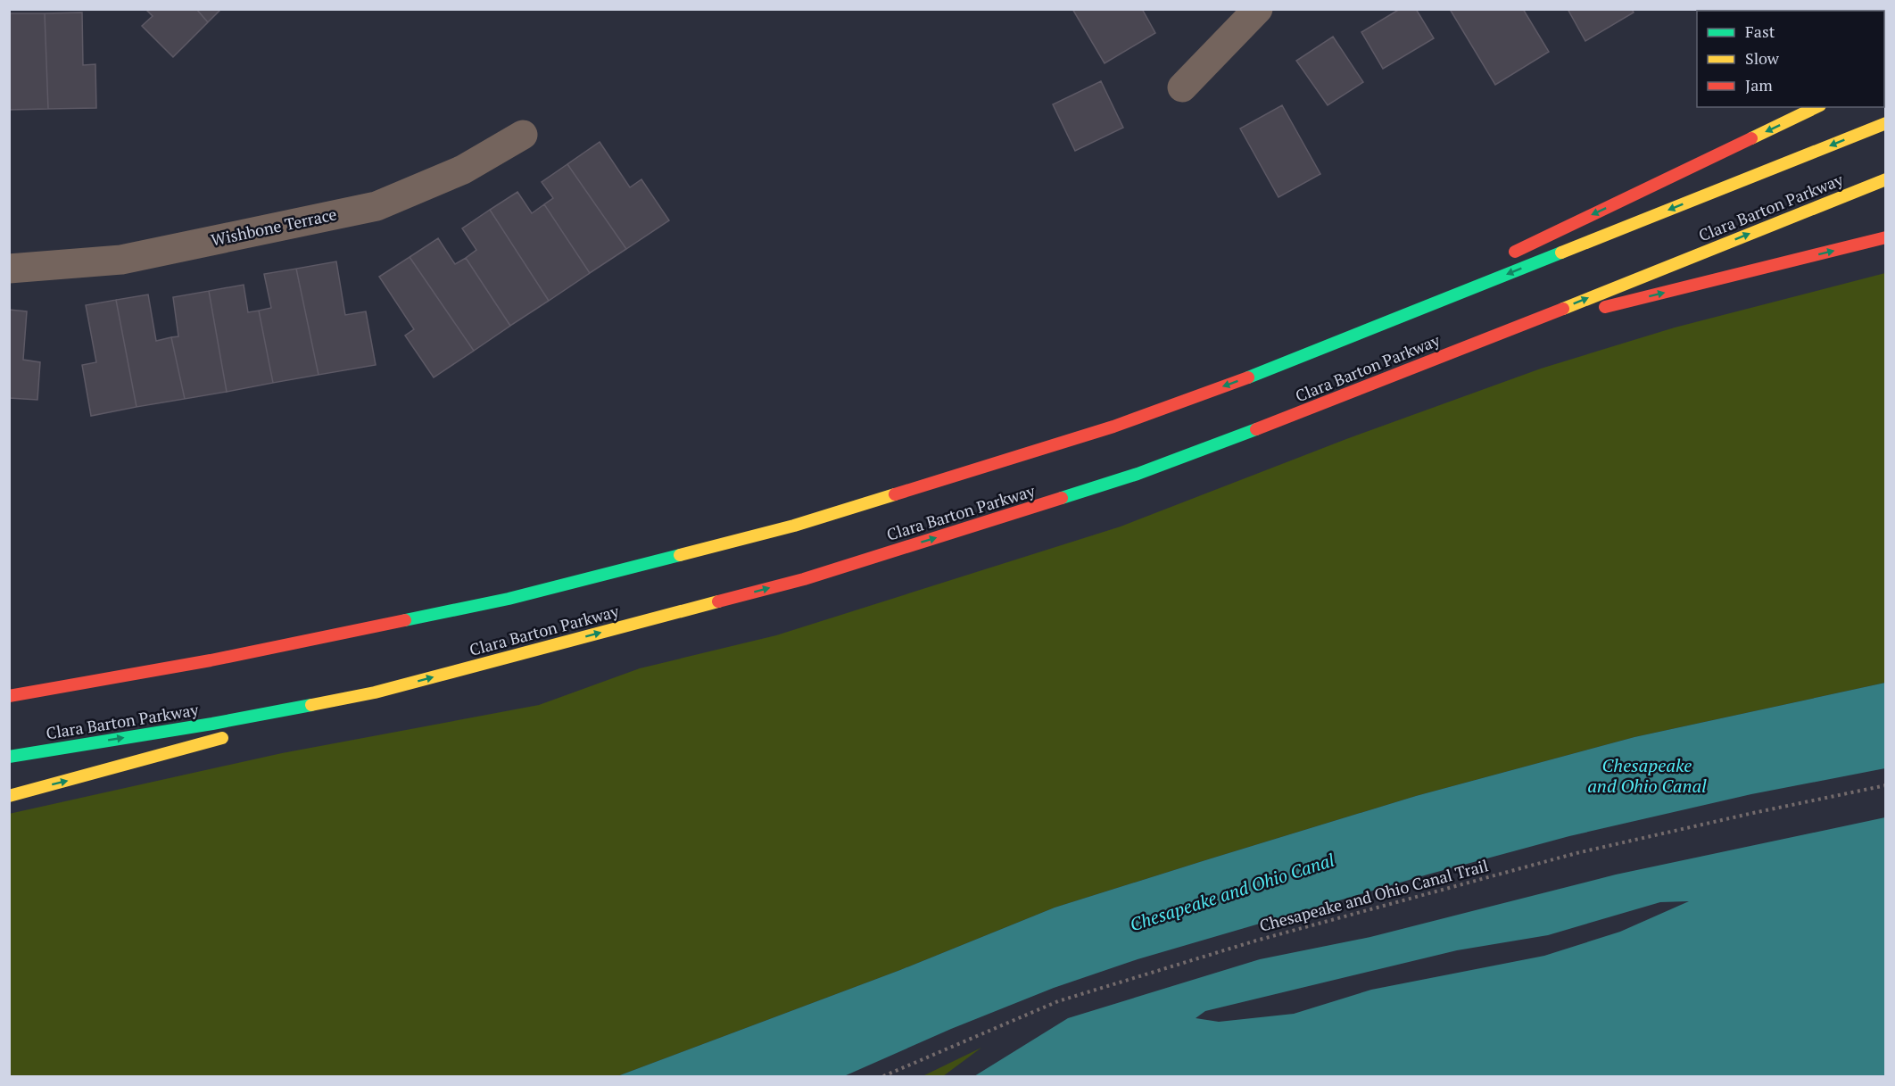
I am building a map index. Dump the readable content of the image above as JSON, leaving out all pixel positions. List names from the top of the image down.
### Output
{
  "streets": {
    "main road": ["Clara Barton Parkway"],
    "street": ["Wishbone Terrace"],
    "path": ["Chesapeake and Ohio Canal Trail"]
  },
  "water": ["Chesapeake and Ohio Canal"],
  "legend": ["Fast", "Slow", "Jam"]
}
